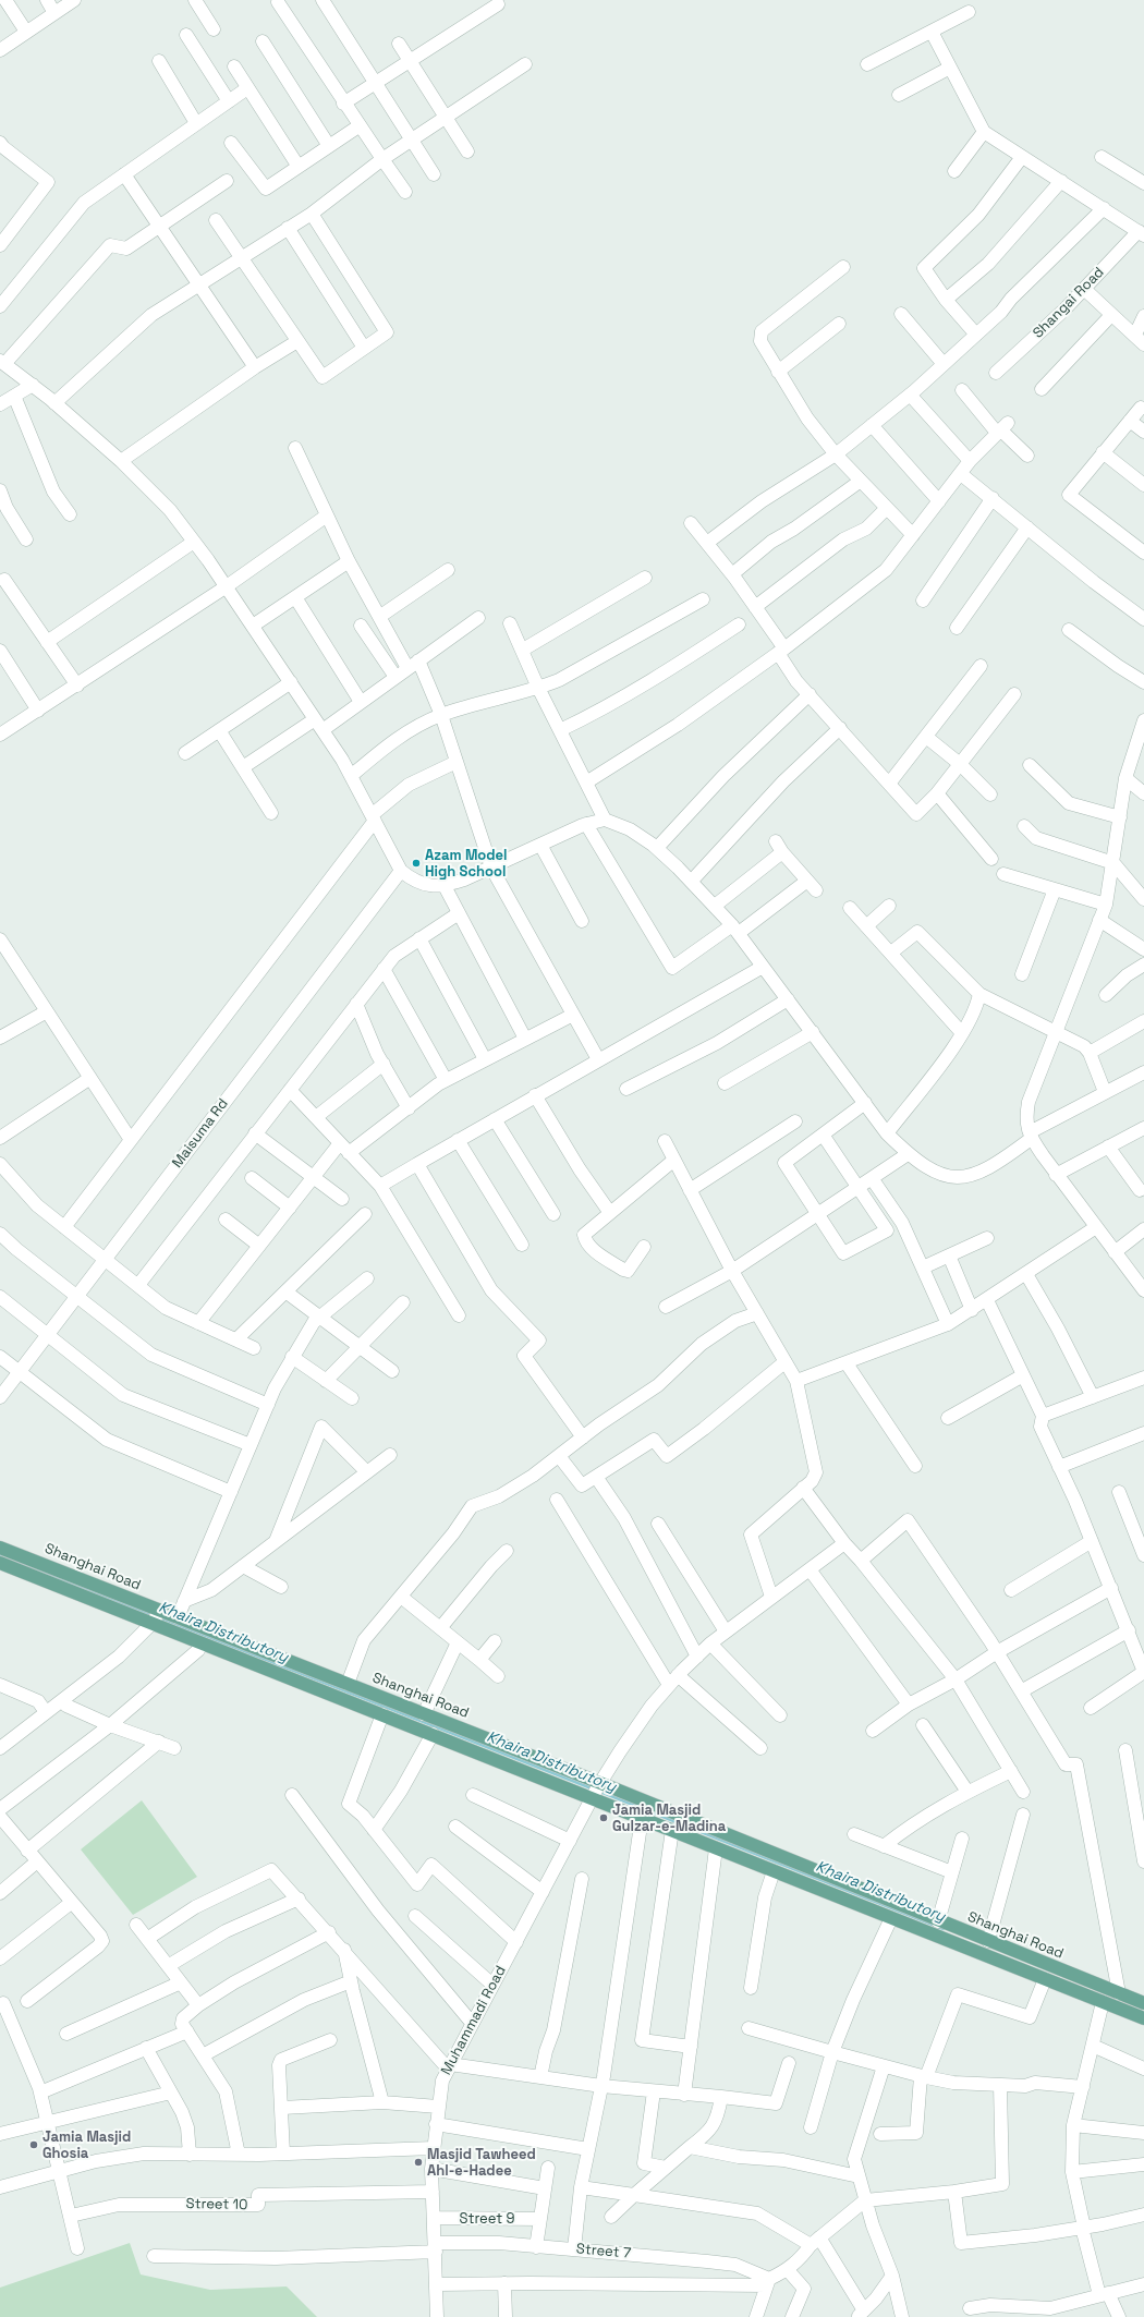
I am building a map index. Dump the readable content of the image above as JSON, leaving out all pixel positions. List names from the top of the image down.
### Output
{
  "streets": {
    "main road": ["Shanghai Road"],
    "street": [
      "Shangai Road",
      "Maisuma Rd",
      "Muhammadi Road",
      "Street 10",
      "Street 9",
      "Street 7"
    ]
  },
  "crossings": [
    ["Shanghai Road", "Muhammadi Road"],
    ["Muhammadi Road", "Street 10"],
    ["Muhammadi Road", "Street 9"],
    ["Muhammadi Road", "Street 7"]
  ],
  "water": ["Khaira Distributory"],
  "places": [
    "Azam Model High School",
    "Jamia Masjid Gulzar-e-Madina",
    "Jamia Masjid Ghosia",
    "Masjid Tawheed Ahl-e-Hadee"
  ]
}
